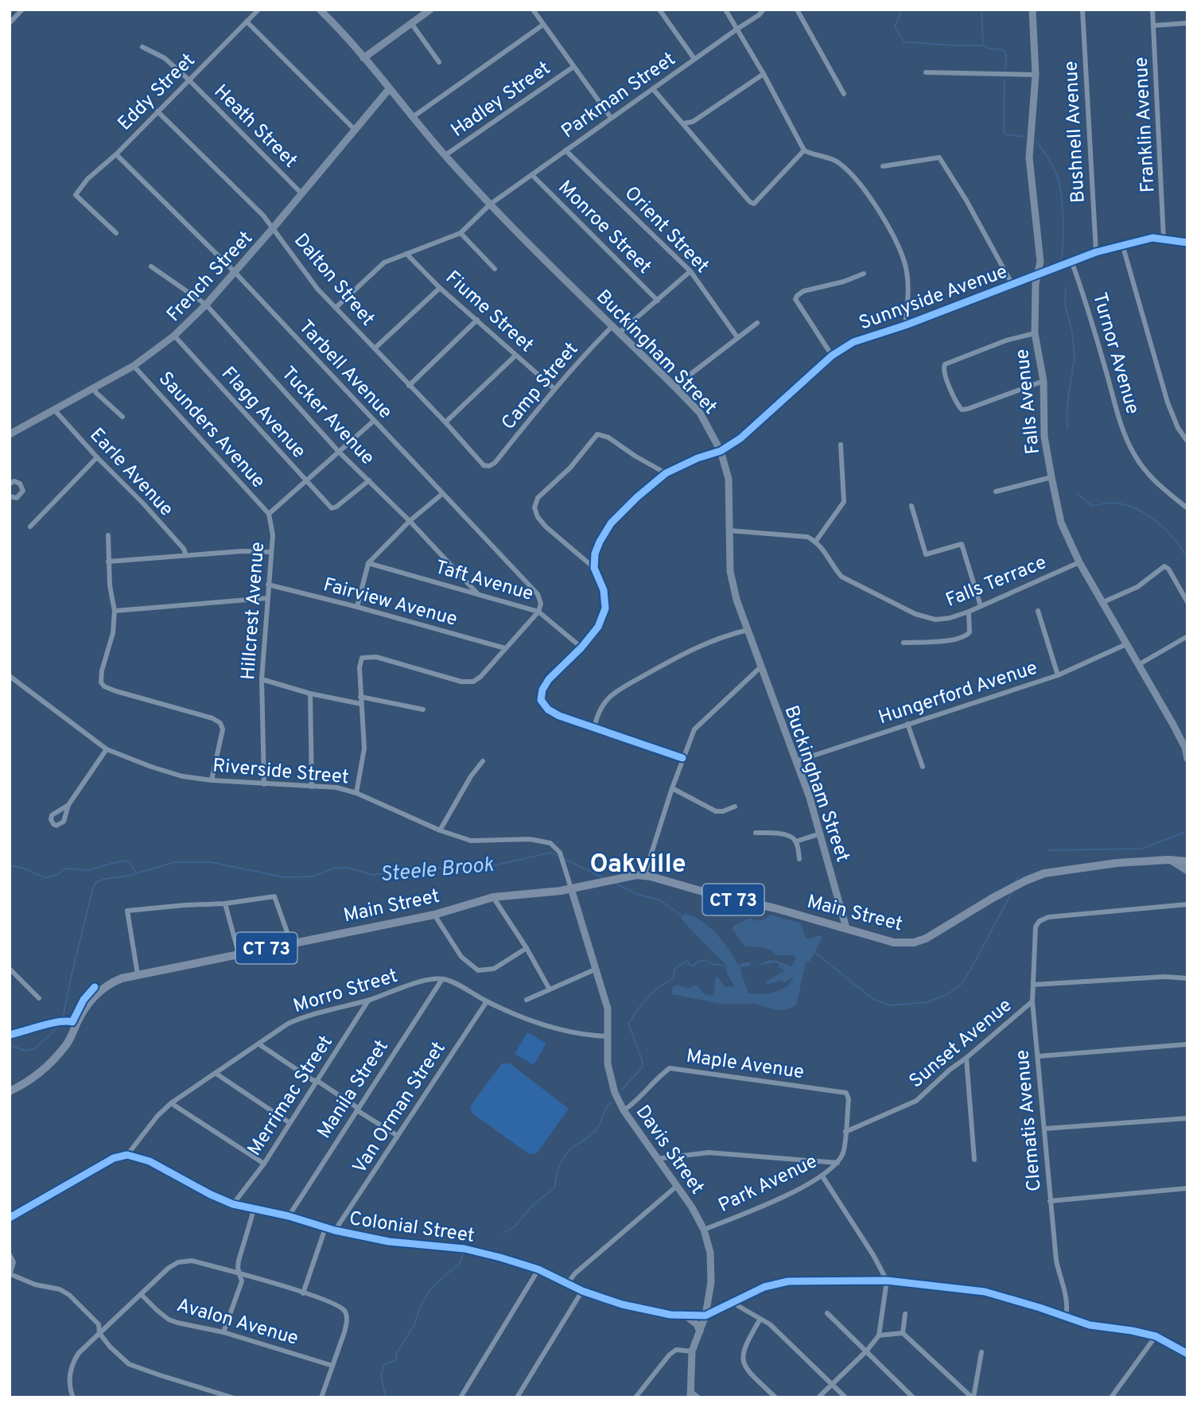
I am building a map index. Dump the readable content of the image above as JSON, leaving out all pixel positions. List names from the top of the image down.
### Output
{
  "streets": {
    "main road": [
      "French Street",
      "Sunnyside Avenue",
      "Buckingham Street",
      "Falls Avenue",
      "CT 73",
      "Main Street",
      "Davis Street",
      "Colonial Street"
    ],
    "street": [
      "Eddy Street",
      "Parkman Street",
      "Hadley Street",
      "Franklin Avenue",
      "Heath Street",
      "Bushnell Avenue",
      "Monroe Street",
      "Orient Street",
      "Dalton Street",
      "Fiume Street",
      "Turnor Avenue",
      "Tarbell Avenue",
      "Camp Street",
      "Flagg Avenue",
      "Tucker Avenue",
      "Saunders Avenue",
      "Earle Avenue",
      "Taft Avenue",
      "Falls Terrace",
      "Fairview Avenue",
      "Hillcrest Avenue",
      "Hungerford Avenue",
      "Riverside Street",
      "Morro Street",
      "Sunset Avenue",
      "Maple Avenue",
      "Manila Street",
      "Merrimac Street",
      "Van Orman Street",
      "Clematis Avenue",
      "Park Avenue",
      "Avalon Avenue"
    ]
  },
  "crossings": [
    ["Eddy Street", "Heath Street"],
    ["Eddy Street", "Dalton Street"],
    ["Eddy Street", "Tarbell Avenue"],
    ["Parkman Street", "Monroe Street"],
    ["Parkman Street", "Orient Street"],
    ["Parkman Street", "Buckingham Street"],
    ["Hadley Street", "Buckingham Street"],
    ["Franklin Avenue", "Sunnyside Avenue"],
    ["Heath Street", "French Street"],
    ["Bushnell Avenue", "Sunnyside Avenue"],
    ["French Street", "Dalton Street"],
    ["French Street", "Buckingham Street"],
    ["French Street", "Tarbell Avenue"],
    ["French Street", "Flagg Avenue"],
    ["French Street", "Tucker Avenue"],
    ["French Street", "Saunders Avenue"],
    ["French Street", "Earle Avenue"],
    ["Dalton Street", "Camp Street"],
    ["Sunnyside Avenue", "Buckingham Street"],
    ["Sunnyside Avenue", "Turnor Avenue"],
    ["Sunnyside Avenue", "Falls Avenue"],
    ["Fiume Street", "Camp Street"],
    ["Buckingham Street", "Camp Street"],
    ["Buckingham Street", "Hungerford Avenue"],
    ["Buckingham Street", "Main Street"],
    ["Tarbell Avenue", "Taft Avenue"],
    ["Tarbell Avenue", "Hillcrest Avenue"],
    ["Falls Avenue", "Falls Terrace"],
    ["Falls Avenue", "Hungerford Avenue"],
    ["Flagg Avenue", "Tucker Avenue"],
    ["Flagg Avenue", "Hillcrest Avenue"],
    ["Tucker Avenue", "Taft Avenue"],
    ["Tucker Avenue", "Hillcrest Avenue"],
    ["Saunders Avenue", "Hillcrest Avenue"],
    ["Fairview Avenue", "Hillcrest Avenue"],
    ["Hillcrest Avenue", "Riverside Street"],
    ["Riverside Street", "Main Street"],
    ["Riverside Street", "Davis Street"],
    ["CT 73", "Main Street"],
    ["Main Street", "Davis Street"],
    ["Morro Street", "Manila Street"],
    ["Morro Street", "Merrimac Street"],
    ["Morro Street", "Colonial Street"],
    ["Sunset Avenue", "Clematis Avenue"],
    ["Sunset Avenue", "Park Avenue"],
    ["Maple Avenue", "Davis Street"],
    ["Maple Avenue", "Park Avenue"],
    ["Manila Street", "Colonial Street"],
    ["Merrimac Street", "Colonial Street"],
    ["Van Orman Street", "Colonial Street"],
    ["Clematis Avenue", "Colonial Street"],
    ["Davis Street", "Park Avenue"],
    ["Davis Street", "Colonial Street"]
  ],
  "districts": ["Oakville"],
  "water": ["Steele Brook"]
}
